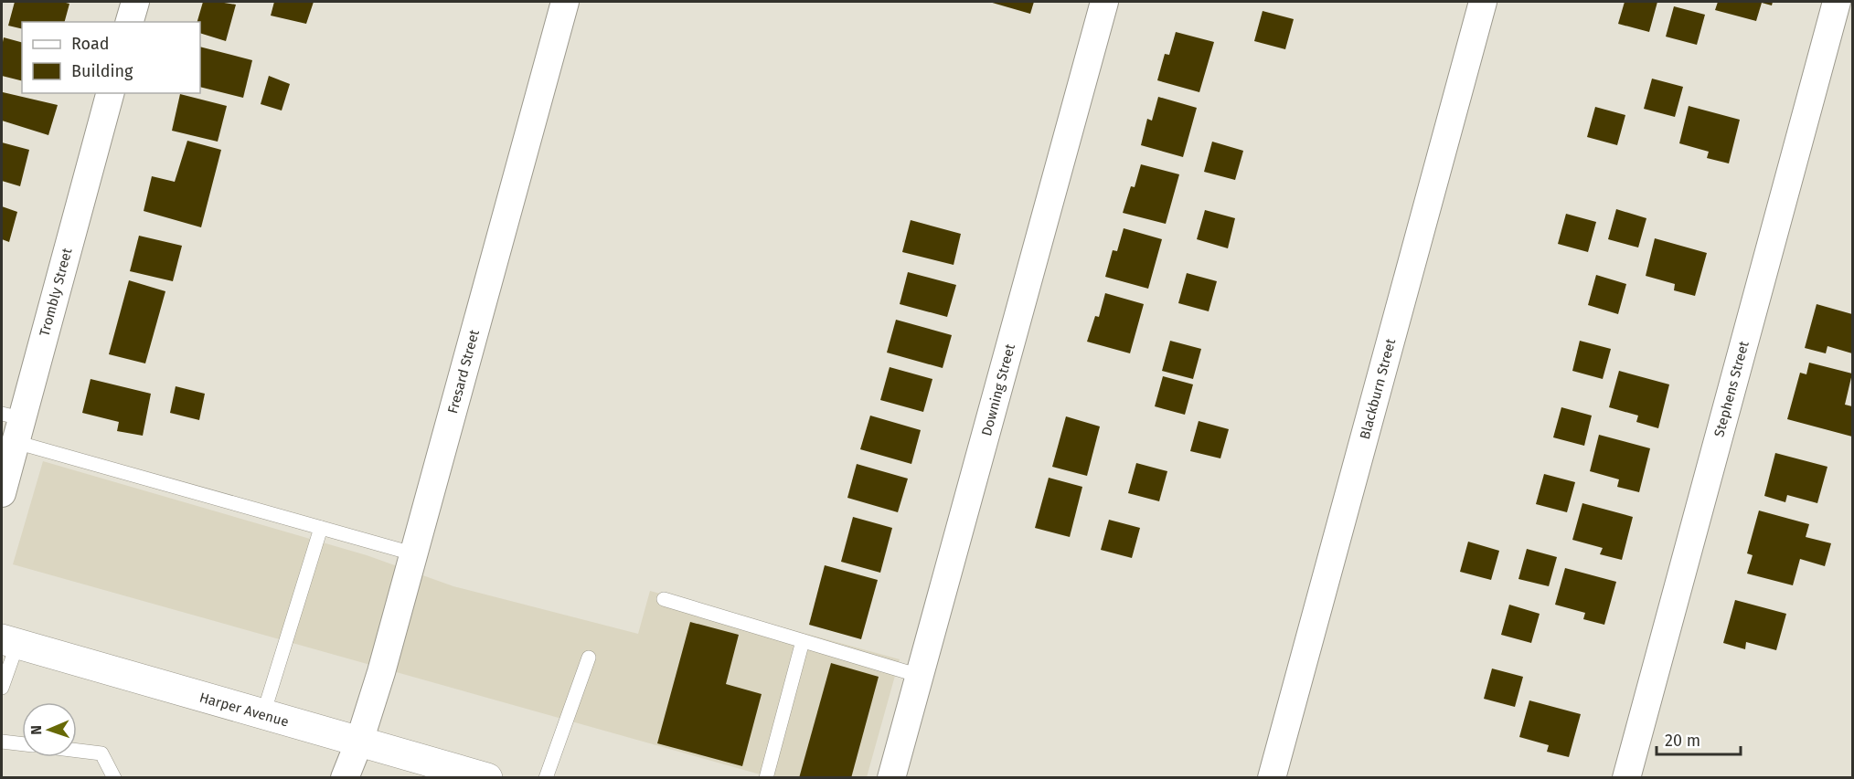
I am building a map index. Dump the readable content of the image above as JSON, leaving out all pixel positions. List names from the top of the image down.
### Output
{
  "streets": {
    "main road": ["Harper Avenue"],
    "street": [
      "Trombly Street",
      "Fresard Street",
      "Blackburn Street",
      "Stephens Street",
      "Downing Street"
    ]
  },
  "crossings": [
    ["Fresard Street", "Harper Avenue"]
  ],
  "legend": ["Road", "Building"],
  "scale_bar": "20 m",
  "north": "left"
}
